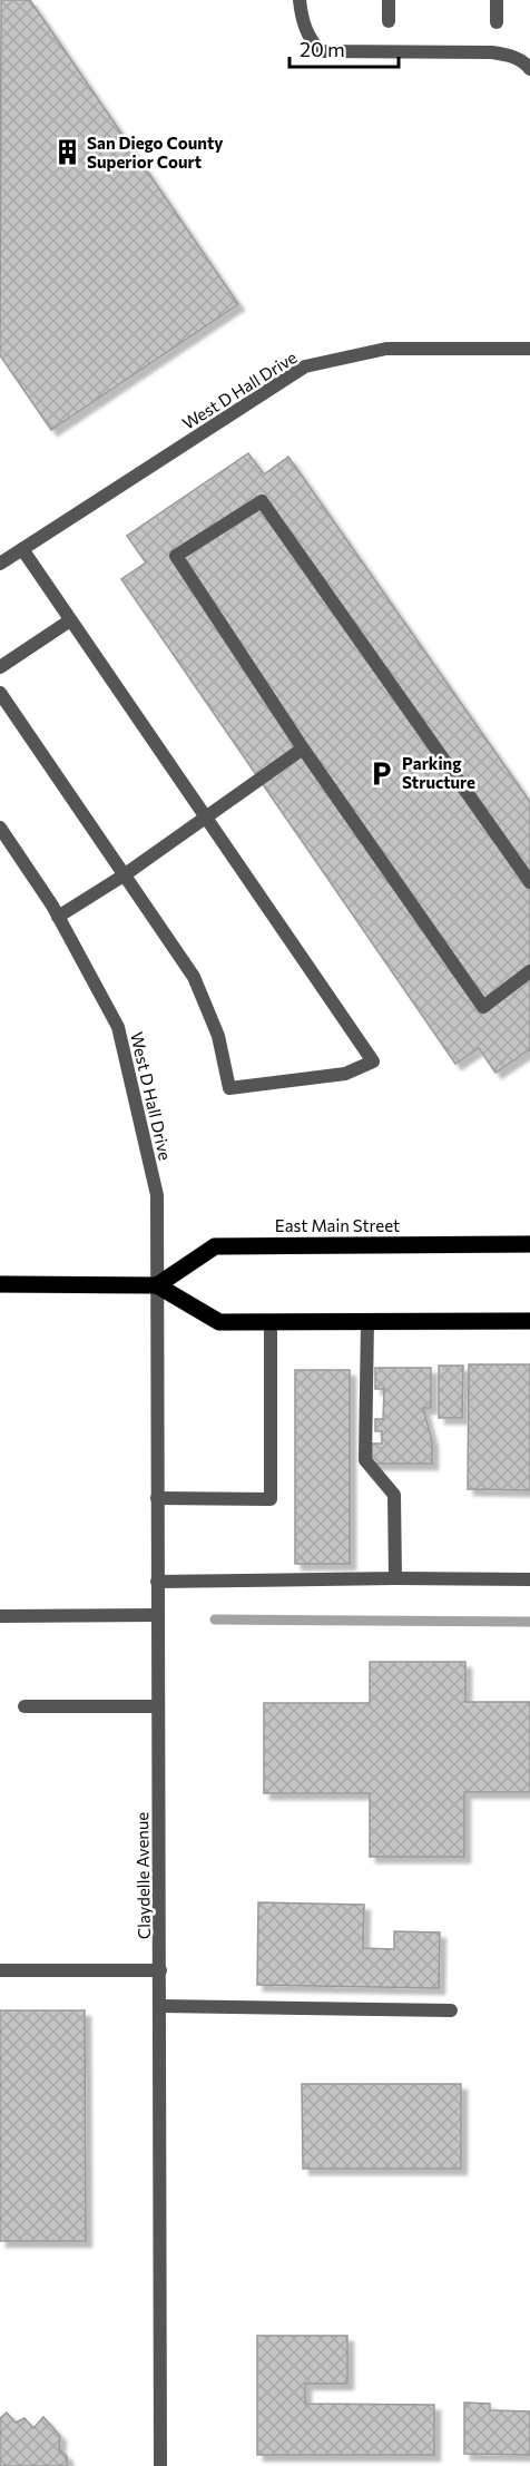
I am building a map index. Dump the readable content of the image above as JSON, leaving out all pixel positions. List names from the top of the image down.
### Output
{
  "streets": {
    "main road": ["East Main Street"],
    "street": ["West D Hall Drive", "Claydelle Avenue"]
  },
  "crossings": [
    ["West D Hall Drive", "East Main Street"],
    ["West D Hall Drive", "Claydelle Avenue"],
    ["East Main Street", "Claydelle Avenue"]
  ],
  "places": {
    "building": ["San Diego County Superior Court"],
    "parking": ["Parking Structure"]
  },
  "scale_bar": "20 m"
}
